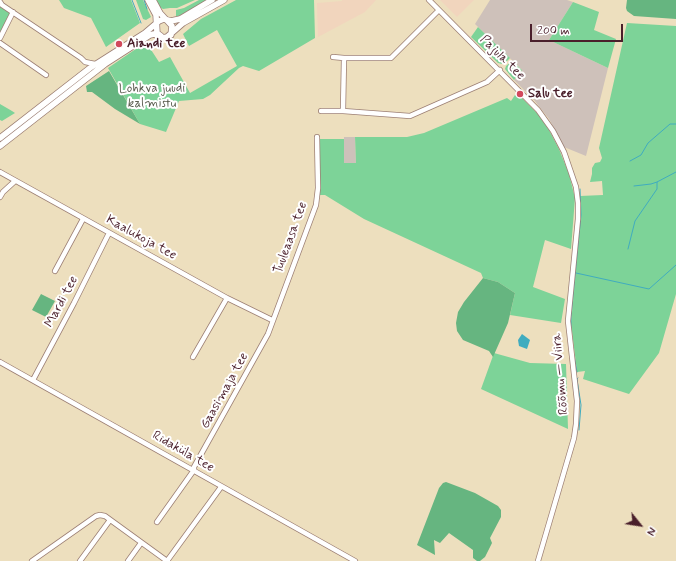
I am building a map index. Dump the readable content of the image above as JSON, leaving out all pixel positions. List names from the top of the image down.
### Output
{
  "streets": {
    "street": [
      "Pajula tee",
      "Kaalukoja tee",
      "Tuuleaasa tee",
      "Mardi tee",
      "Rõõmu — Viira",
      "Gaasimaja tee",
      "Ridaküla tee"
    ]
  },
  "crossings": [
    ["Pajula tee", "Rõõmu — Viira"],
    ["Kaalukoja tee", "Tuuleaasa tee"],
    ["Kaalukoja tee", "Mardi tee"],
    ["Kaalukoja tee", "Gaasimaja tee"],
    ["Tuuleaasa tee", "Gaasimaja tee"],
    ["Mardi tee", "Ridaküla tee"],
    ["Gaasimaja tee", "Ridaküla tee"]
  ],
  "parks": ["Lohkva juudi kalmistu"],
  "places": ["Aiandi tee", "Salu tee"],
  "scale_bar": "200 m",
  "north": "bottom right"
}
